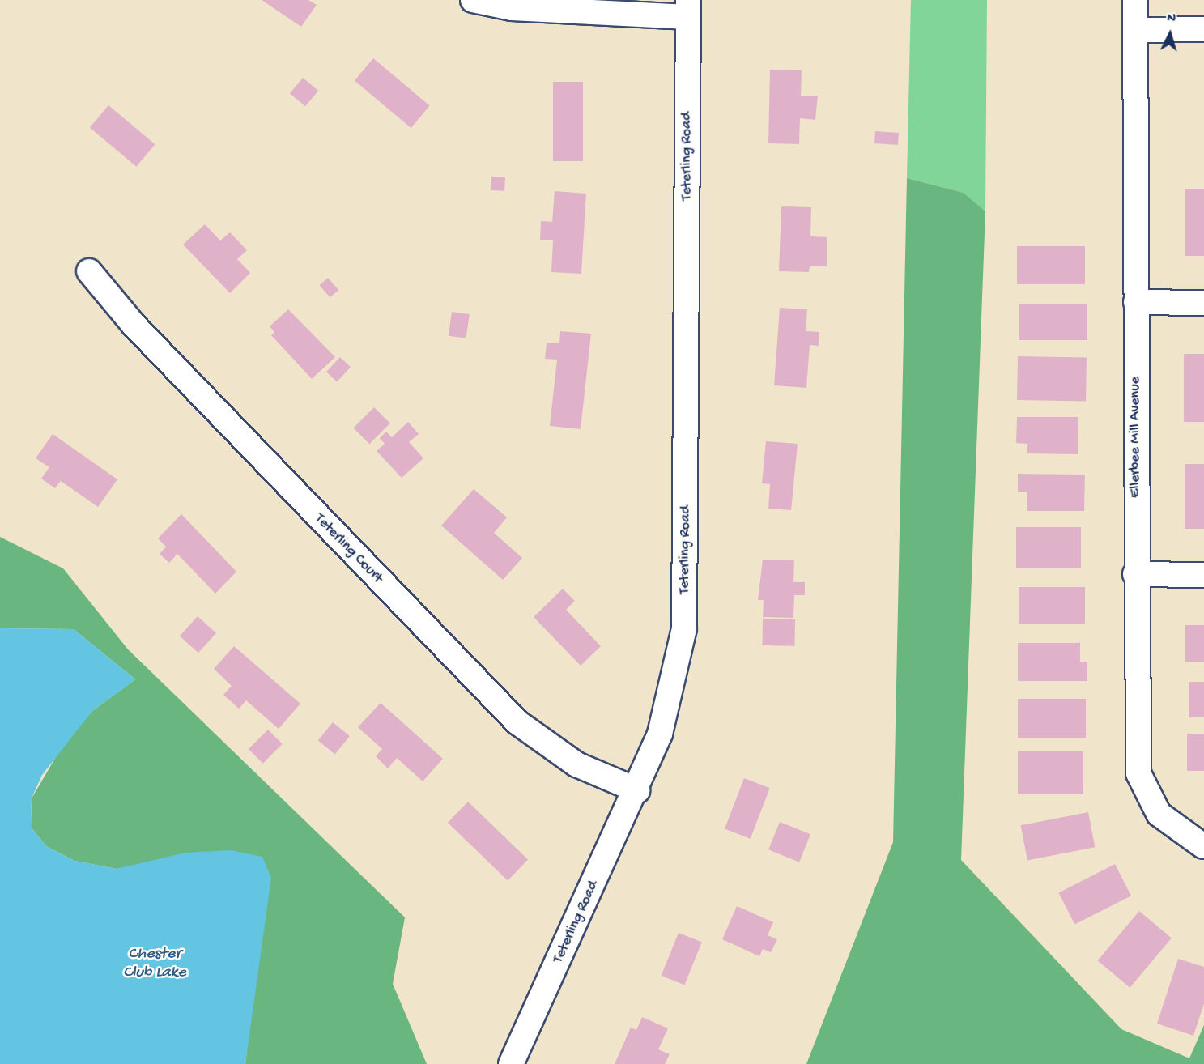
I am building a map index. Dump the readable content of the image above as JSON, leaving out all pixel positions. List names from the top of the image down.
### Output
{
  "streets": {
    "street": ["Teterling Road", "Ellerbee Mill Avenue", "Teterling Court"]
  },
  "crossings": [
    ["Teterling Road", "Teterling Court"]
  ],
  "water": ["Chester Club Lake"],
  "north": "top"
}
